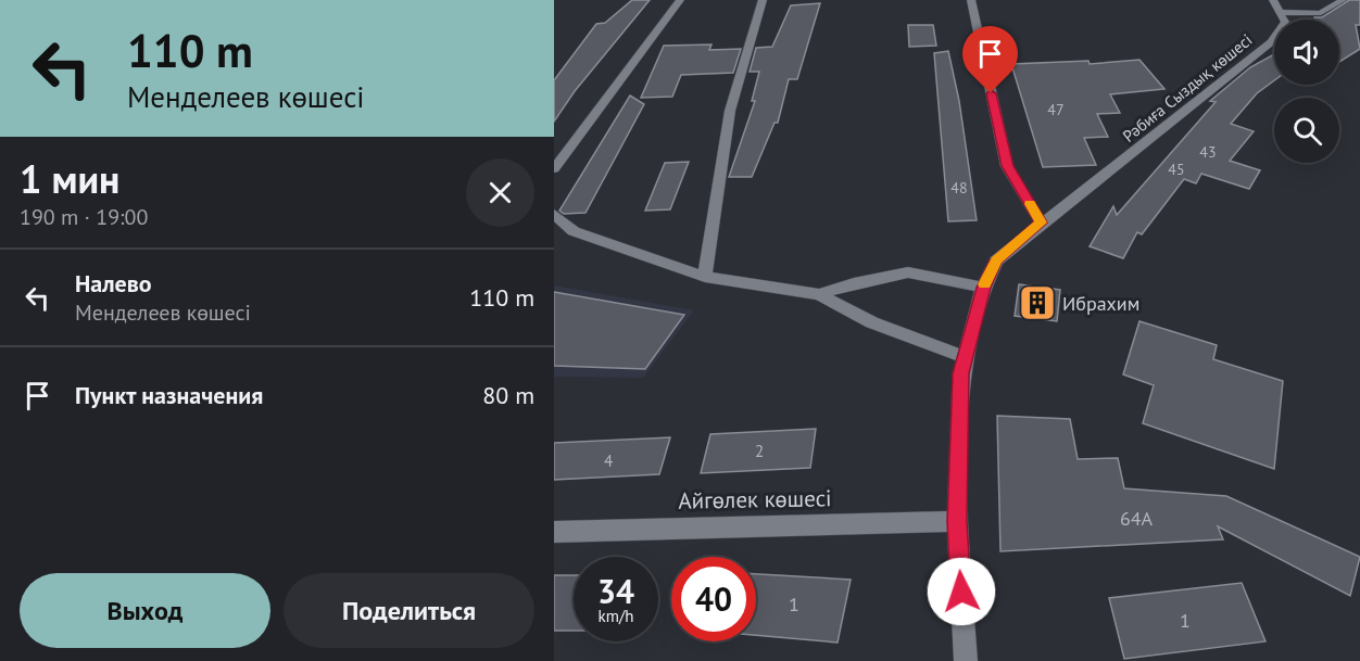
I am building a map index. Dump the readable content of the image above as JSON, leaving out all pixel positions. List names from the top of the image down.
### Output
{
  "streets": {
    "street": ["Рәбиға Сыздық көшесі", "Айгөлек көшесі"]
  },
  "places": {
    "building": ["Ибрахим"]
  },
  "house_numbers": [
    "47",
    "43",
    "45",
    "48",
    "2",
    "4",
    "64А",
    "1",
    "1"
  ],
  "page": {
    "turn": ["110 m", "Менделеев көшесі"],
    "heading": ["1 мин", "190 m · 19:00"],
    "list": [
      {
        "name": "Налево",
        "note": "Менделеев көшесі",
        "value": "110 m"
      },
      {
        "name": "Пункт назначения",
        "value": "80 m"
      }
    ],
    "speed": "34 km/h",
    "limit": "40",
    "buttons": ["Выход", "Поделиться"]
  }
}
